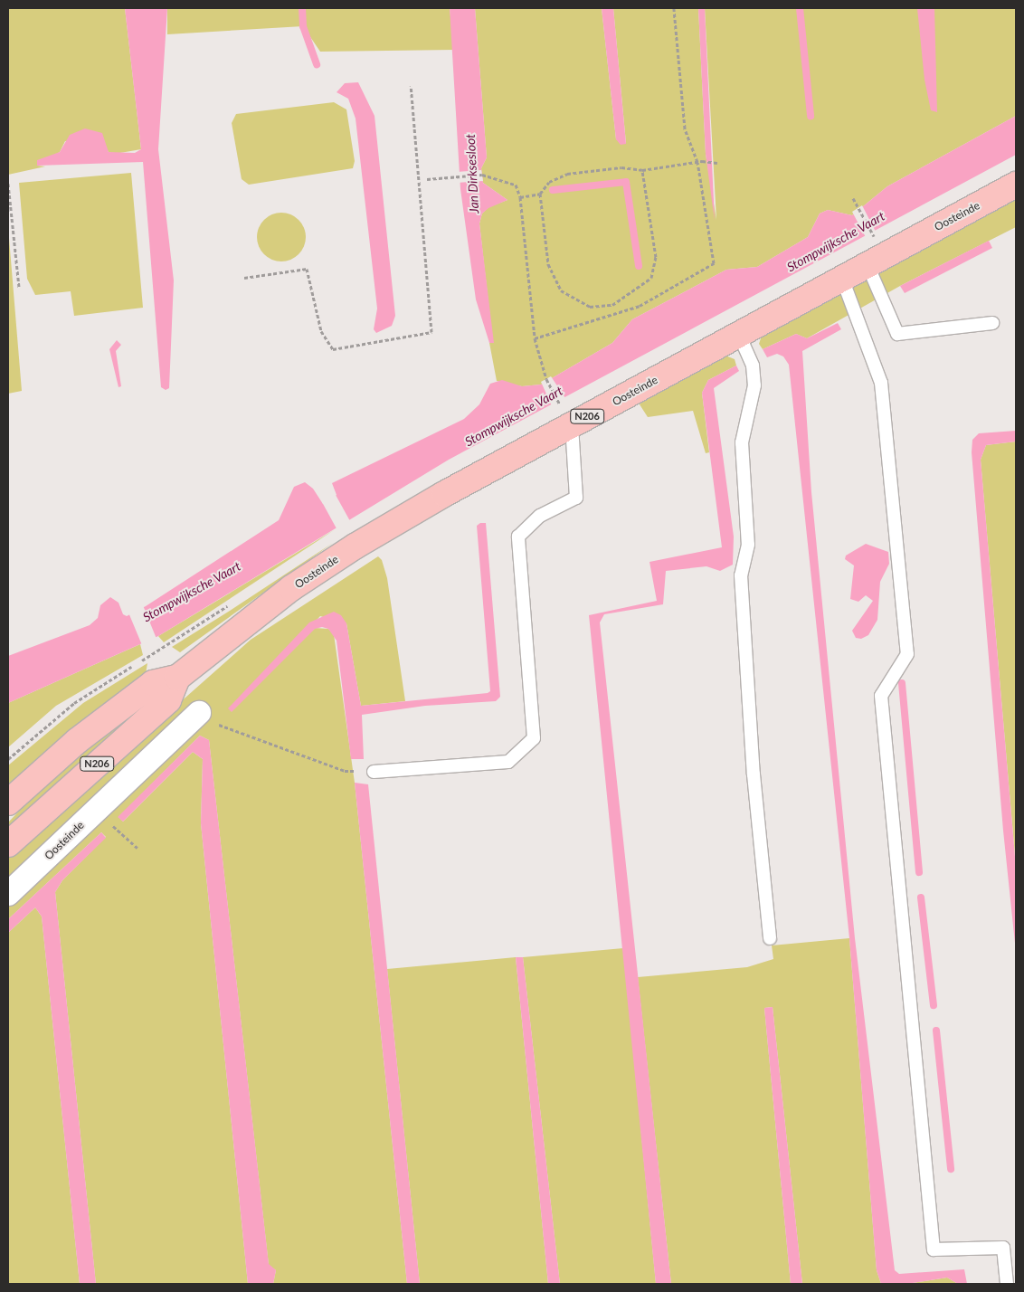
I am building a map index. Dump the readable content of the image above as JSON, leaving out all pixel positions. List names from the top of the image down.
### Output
{
  "streets": {
    "main road": ["Oosteinde", "N206"]
  },
  "crossings": [
    ["Oosteinde", "N206"]
  ],
  "water": ["Jan Dirksesloot", "Stompwijksche Vaart"]
}
